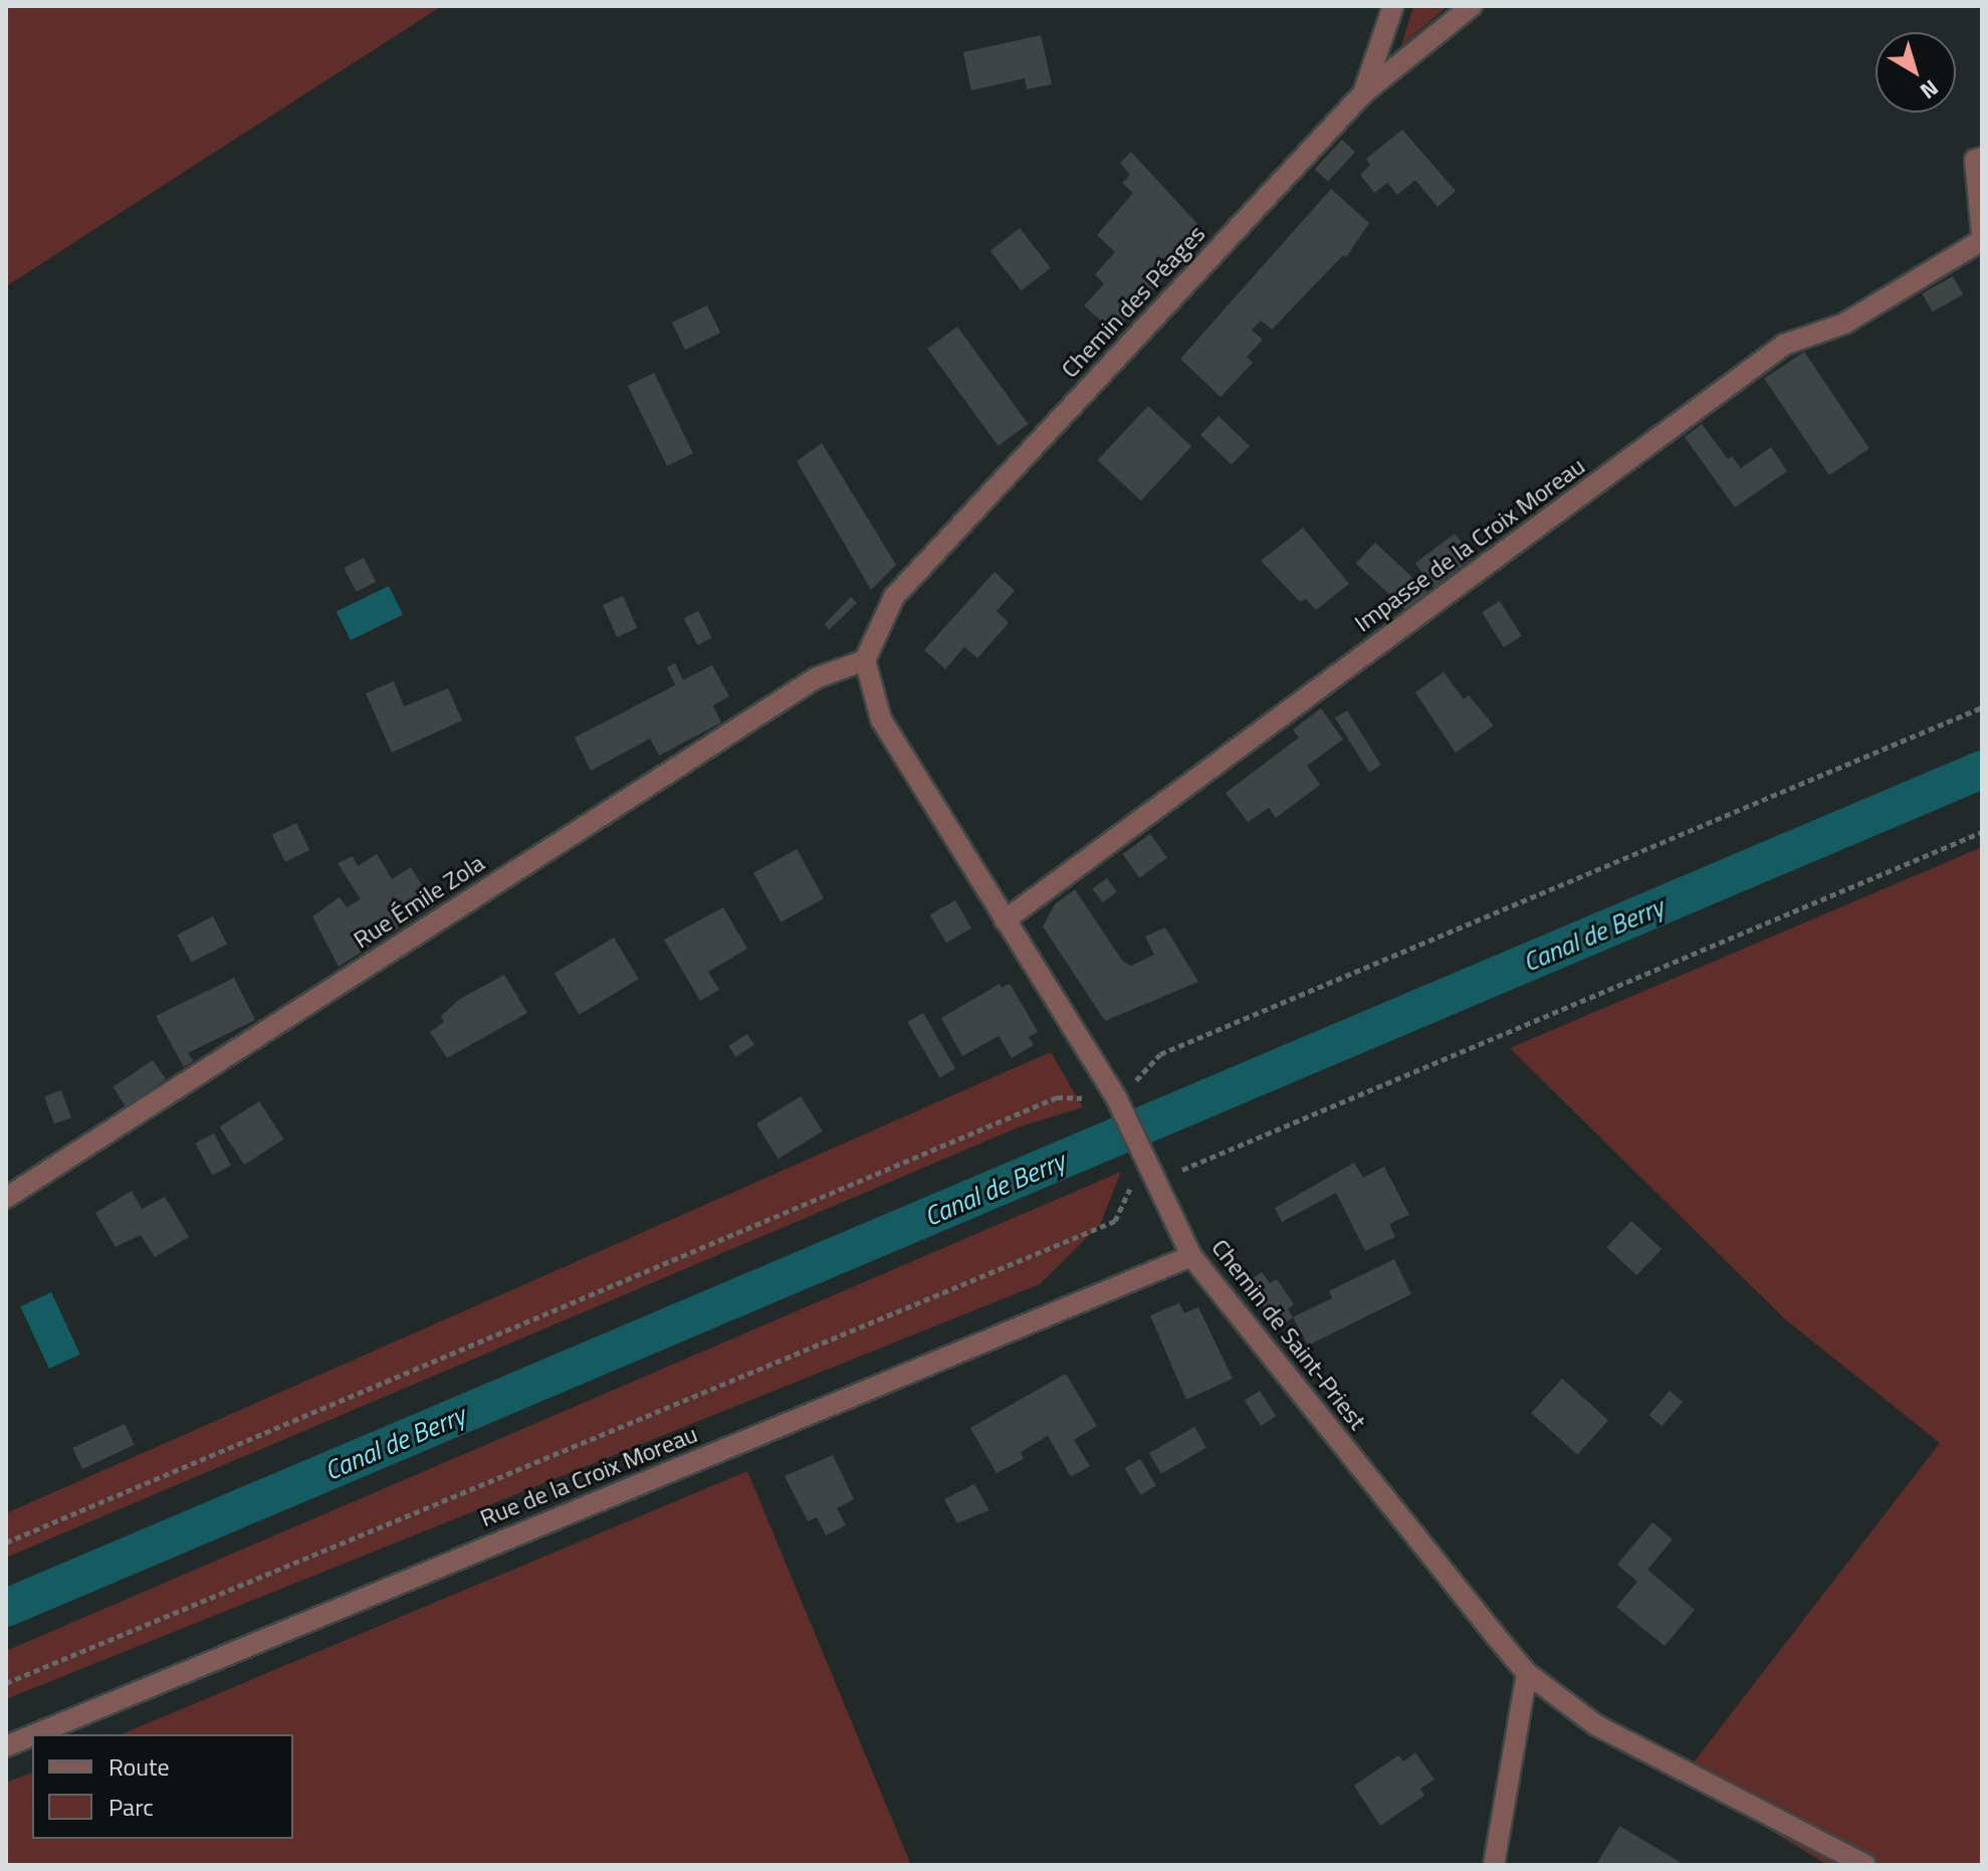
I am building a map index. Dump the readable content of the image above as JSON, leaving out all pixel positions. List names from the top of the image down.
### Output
{
  "streets": {
    "street": [
      "Chemin des Péages",
      "Impasse de la Croix Moreau",
      "Rue Émile Zola",
      "Chemin de Saint-Priest",
      "Rue de la Croix Moreau"
    ]
  },
  "crossings": [
    ["Chemin des Péages", "Rue Émile Zola"],
    ["Chemin des Péages", "Chemin de Saint-Priest"],
    ["Impasse de la Croix Moreau", "Chemin de Saint-Priest"],
    ["Rue Émile Zola", "Chemin de Saint-Priest"],
    ["Chemin de Saint-Priest", "Rue de la Croix Moreau"]
  ],
  "water": ["Canal de Berry"],
  "legend": ["Route", "Parc"],
  "north": "bottom right"
}
